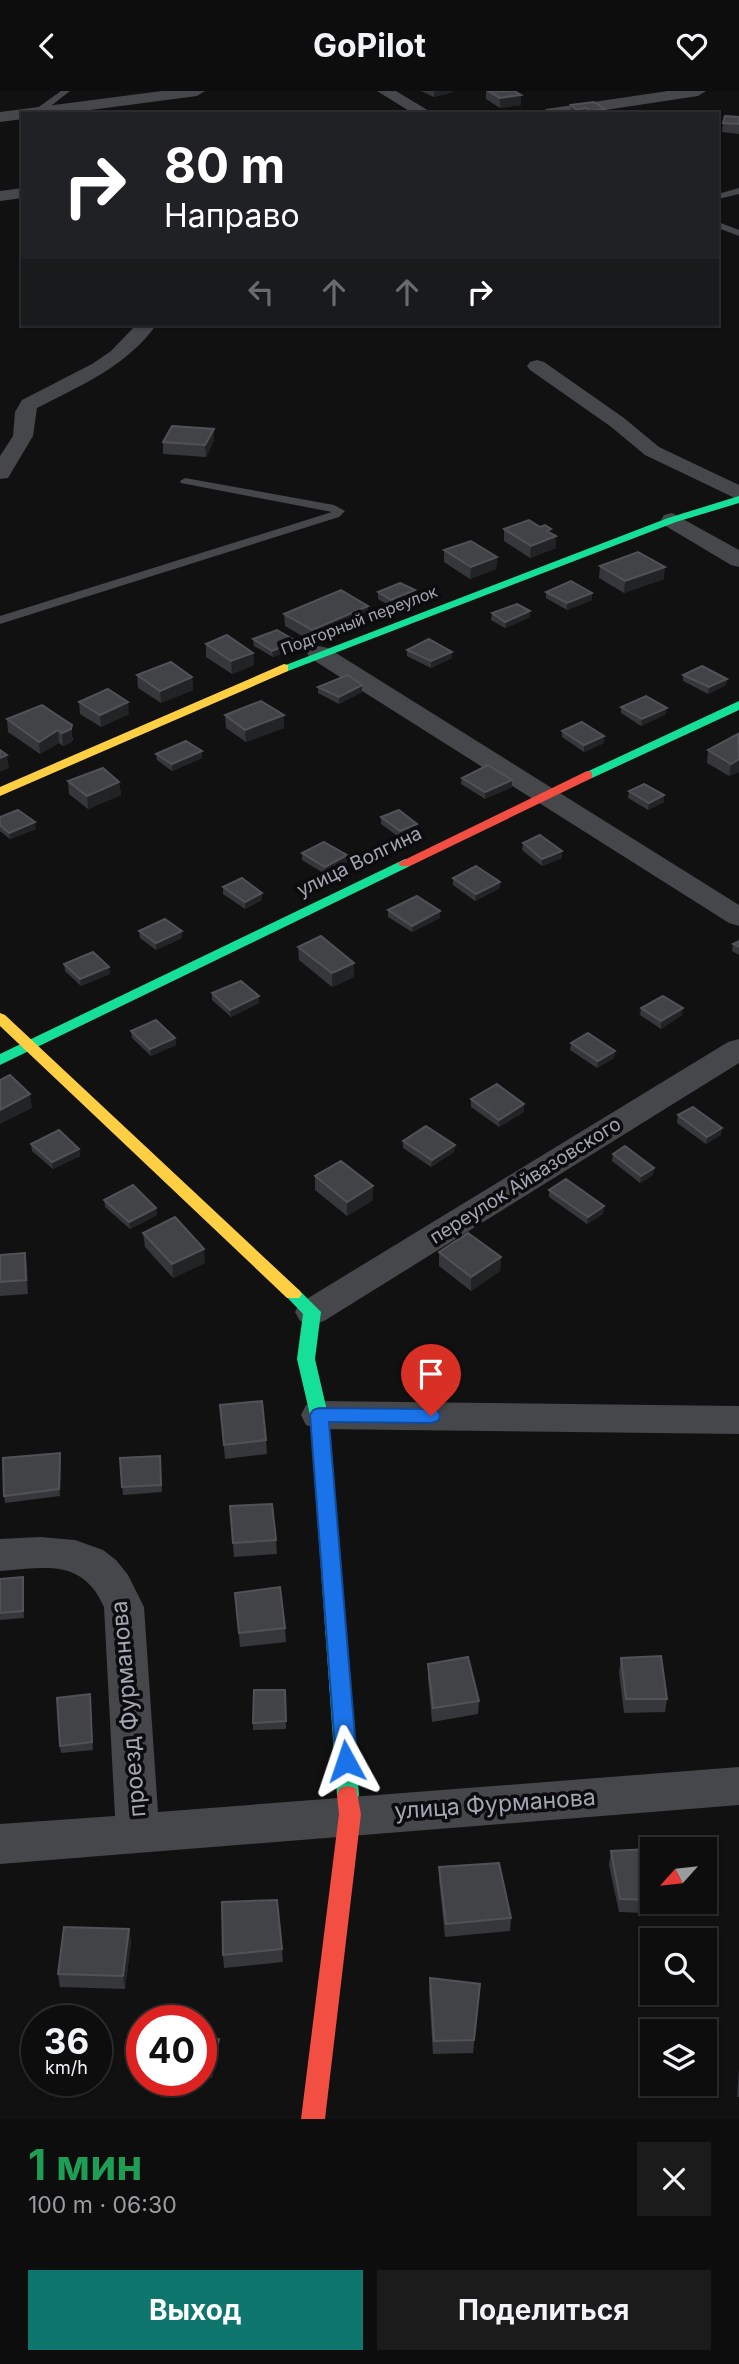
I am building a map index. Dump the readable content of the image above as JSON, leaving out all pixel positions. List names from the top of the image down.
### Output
{
  "streets": {
    "street": [
      "Подгорный переулок",
      "улица Волгина",
      "переулок Айвазовского",
      "проезд Фурманова",
      "улица Фурманова"
    ]
  },
  "crossings": [
    ["проезд Фурманова", "улица Фурманова"]
  ],
  "north": "bottom left",
  "page": {
    "header": "GoPilot",
    "turn": ["80 m", "Направо"],
    "speed": "36 km/h",
    "limit": "40",
    "heading": ["1 мин", "100 m · 06:30"],
    "buttons": ["Выход", "Поделиться"]
  }
}
